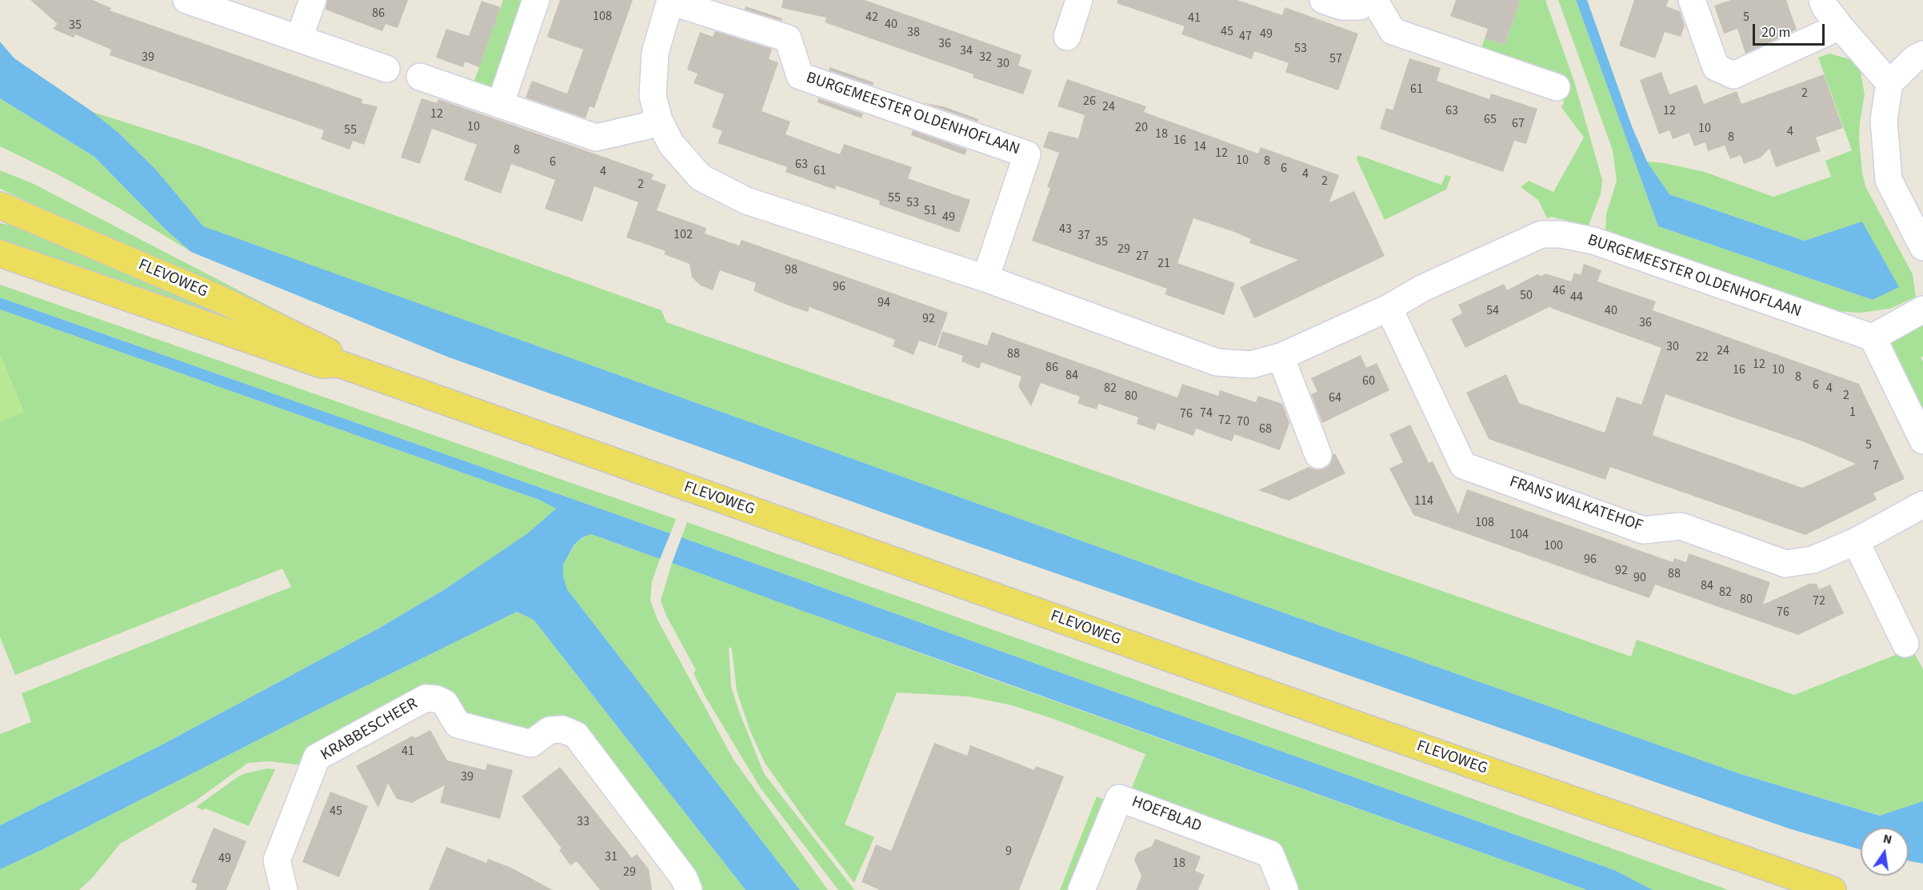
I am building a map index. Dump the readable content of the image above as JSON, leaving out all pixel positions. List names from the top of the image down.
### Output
{
  "streets": {
    "main road": ["FLEVOWEG"],
    "street": [
      "BURGEMEESTER OLDENHOFLAAN",
      "FRANS WALKATEHOF",
      "KRABBESCHEER",
      "HOEFBLAD"
    ]
  },
  "crossings": [
    ["BURGEMEESTER OLDENHOFLAAN", "FRANS WALKATEHOF"]
  ],
  "house_numbers": [
    "86",
    "108",
    "42",
    "5",
    "41",
    "40",
    "35",
    "45",
    "38",
    "49",
    "47",
    "36",
    "53",
    "34",
    "39",
    "32",
    "57",
    "30",
    "61",
    "2",
    "26",
    "24",
    "63",
    "12",
    "12",
    "65",
    "67",
    "10",
    "20",
    "10",
    "55",
    "4",
    "18",
    "8",
    "16",
    "14",
    "8",
    "12",
    "10",
    "8",
    "6",
    "63",
    "6",
    "61",
    "4",
    "4",
    "2",
    "2",
    "55",
    "53",
    "51",
    "49",
    "43",
    "102",
    "37",
    "35",
    "29",
    "27",
    "21",
    "98",
    "96",
    "46",
    "50",
    "44",
    "94",
    "54",
    "40",
    "92",
    "36",
    "30",
    "24",
    "88",
    "22",
    "12",
    "86",
    "16",
    "10",
    "84",
    "8",
    "60",
    "6",
    "82",
    "4",
    "2",
    "80",
    "64",
    "1",
    "74",
    "76",
    "72",
    "70",
    "68",
    "5",
    "7",
    "114",
    "108",
    "104",
    "100",
    "96",
    "92",
    "88",
    "90",
    "84",
    "82",
    "80",
    "72",
    "76",
    "41",
    "39",
    "45",
    "33",
    "9",
    "31",
    "49",
    "18",
    "29"
  ],
  "scale_bar": "20 m",
  "north": "top"
}
